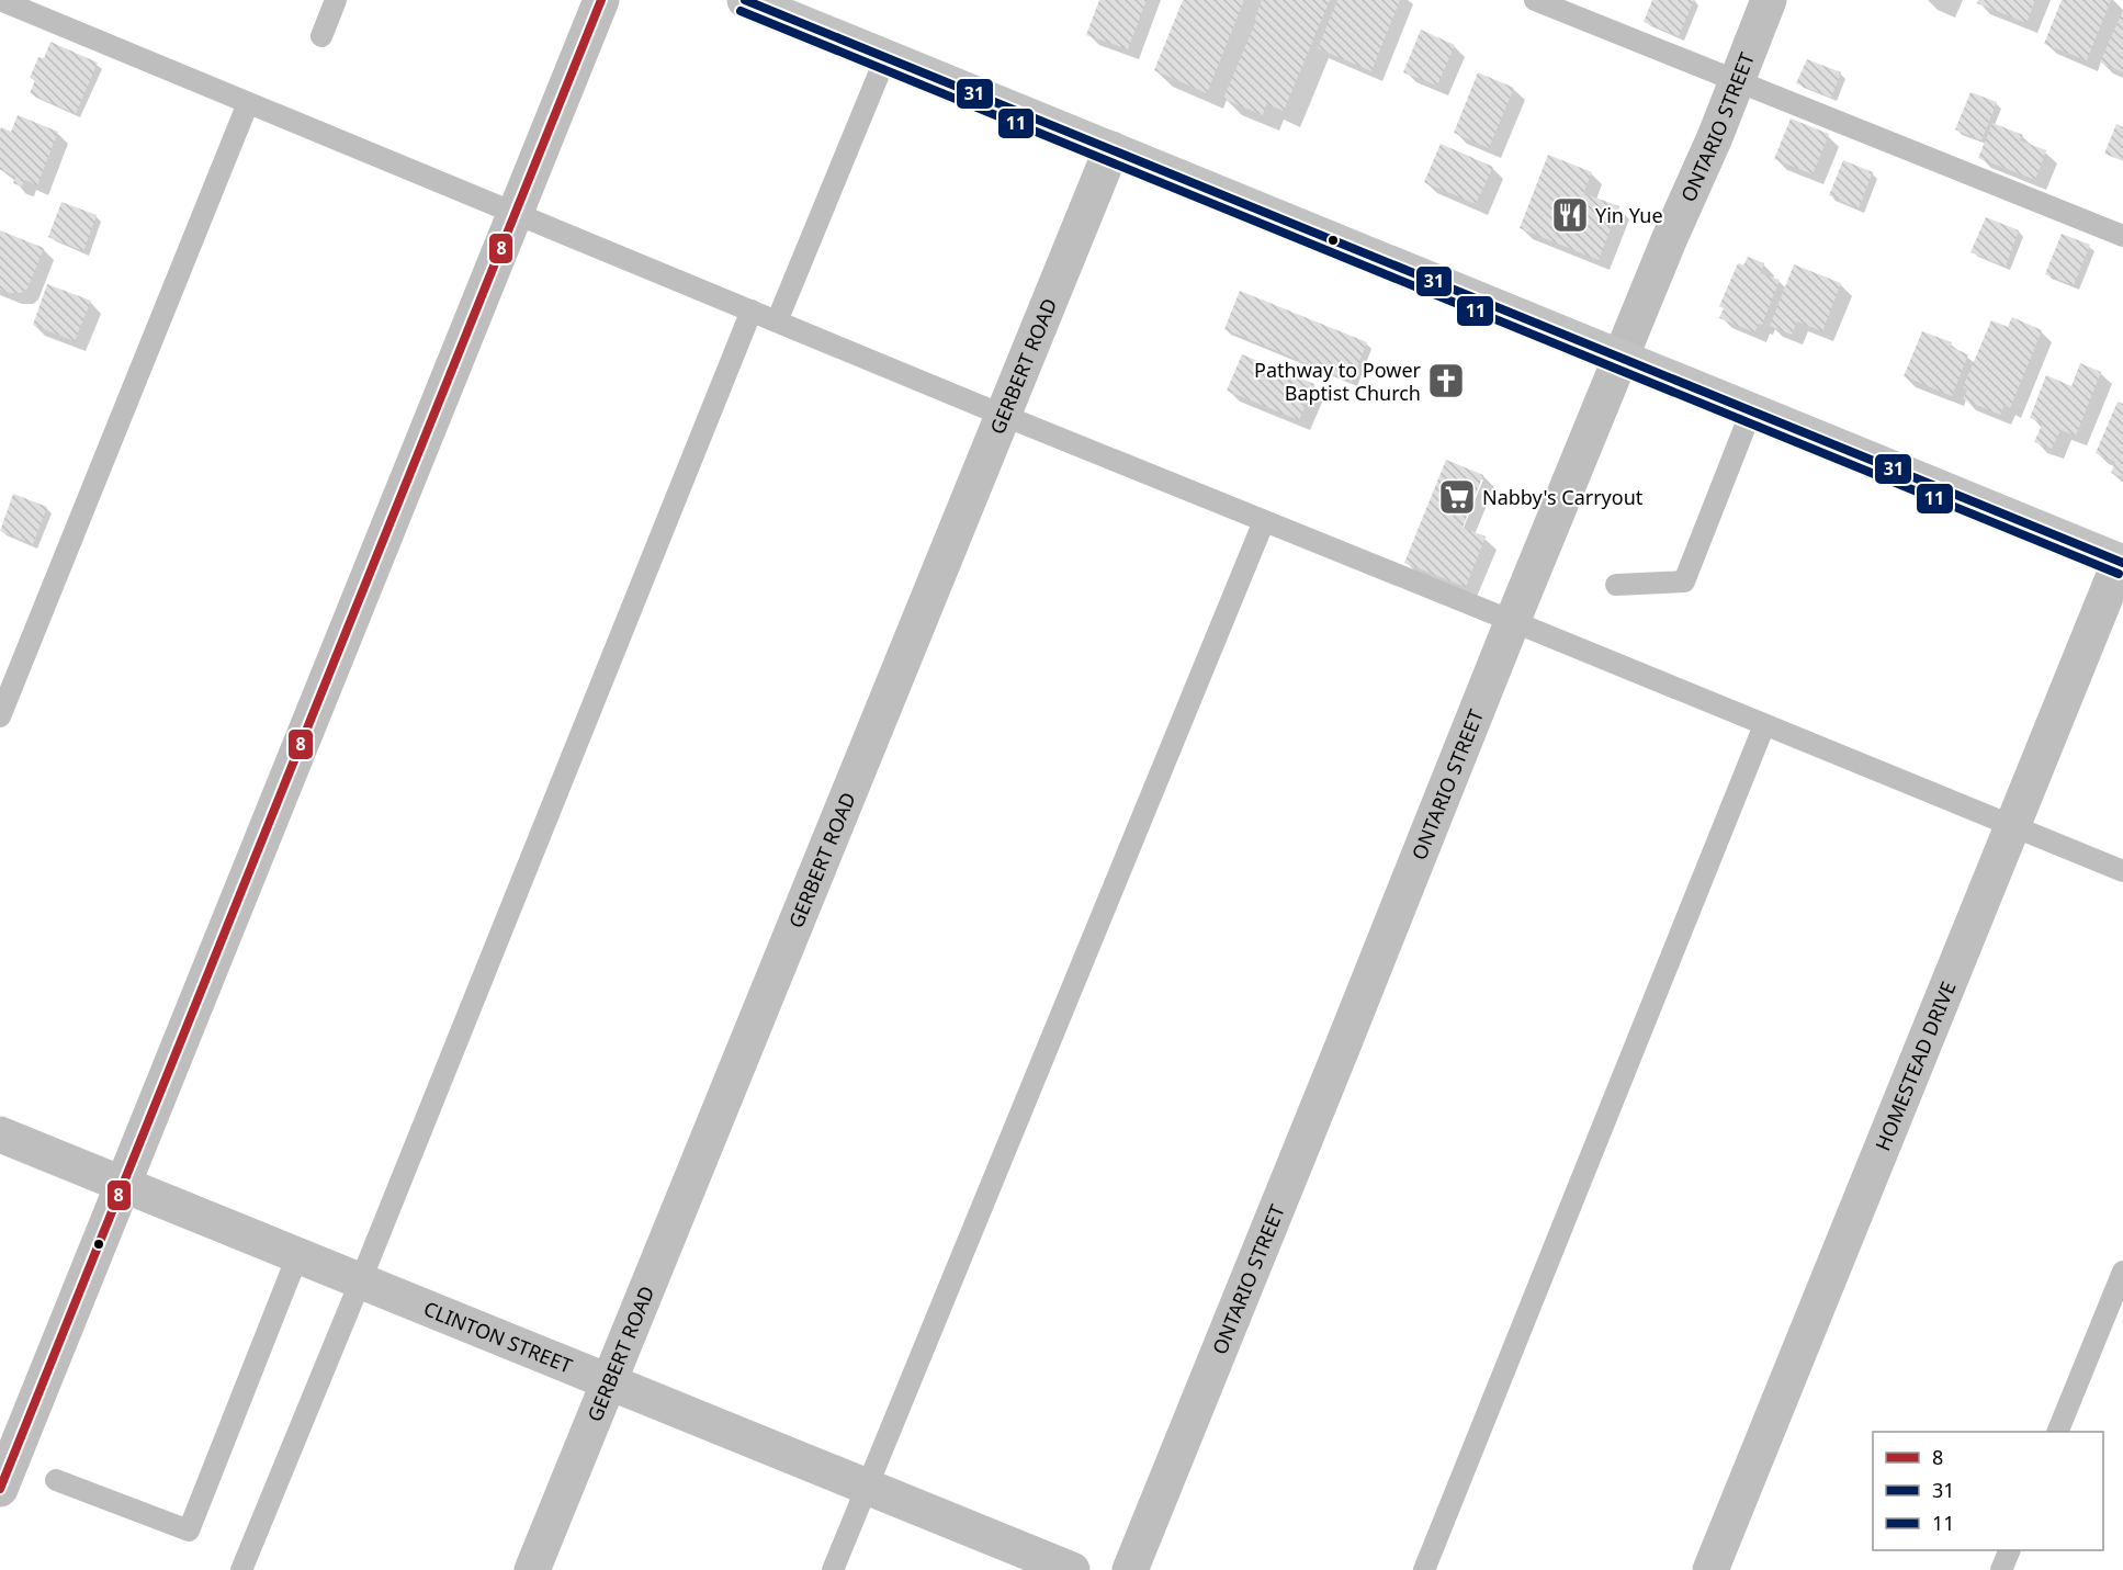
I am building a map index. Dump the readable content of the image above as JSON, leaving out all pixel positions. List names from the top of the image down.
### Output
{
  "streets": {
    "street": [
      "ONTARIO STREET",
      "GERBERT ROAD",
      "HOMESTEAD DRIVE",
      "CLINTON STREET"
    ]
  },
  "crossings": [
    ["GERBERT ROAD", "CLINTON STREET"]
  ],
  "places": {
    "restaurant": ["Yin Yue"],
    "church": ["Pathway to Power Baptist Church"],
    "supermarket": ["Nabby's Carryout"]
  },
  "lines": ["transit line 8", "transit line 31", "transit line 11"],
  "legend": ["8", "31", "11"]
}
